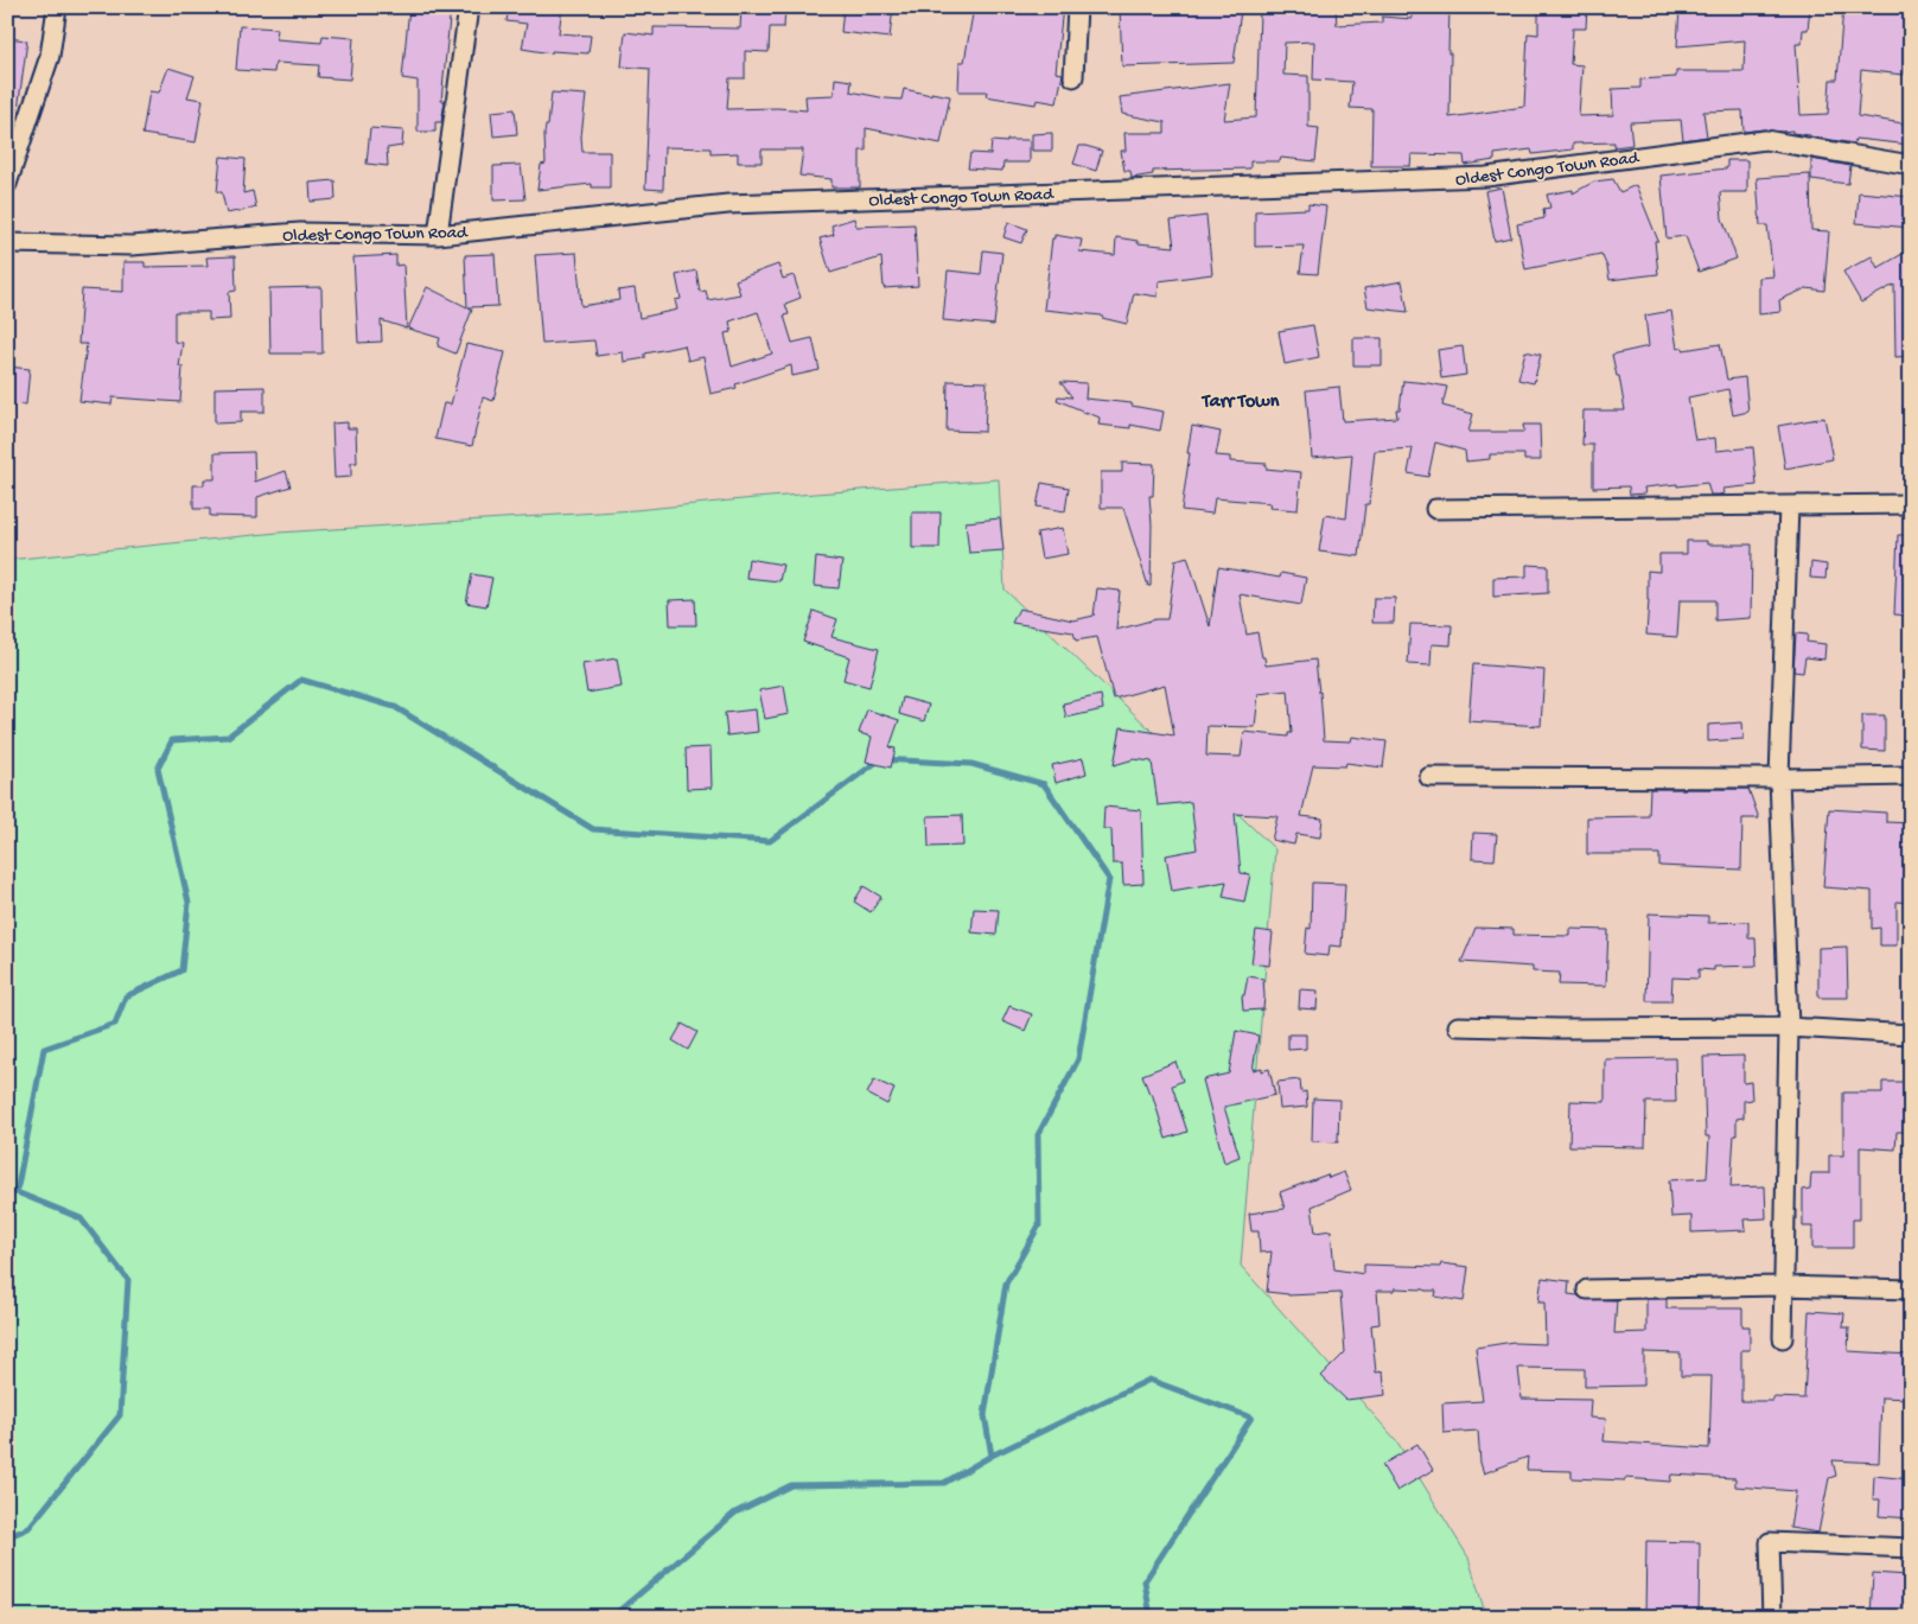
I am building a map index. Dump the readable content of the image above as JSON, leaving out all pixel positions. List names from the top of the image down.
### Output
{
  "streets": {
    "street": ["Oldest Congo Town Road"]
  },
  "districts": ["Tarr Town"]
}
